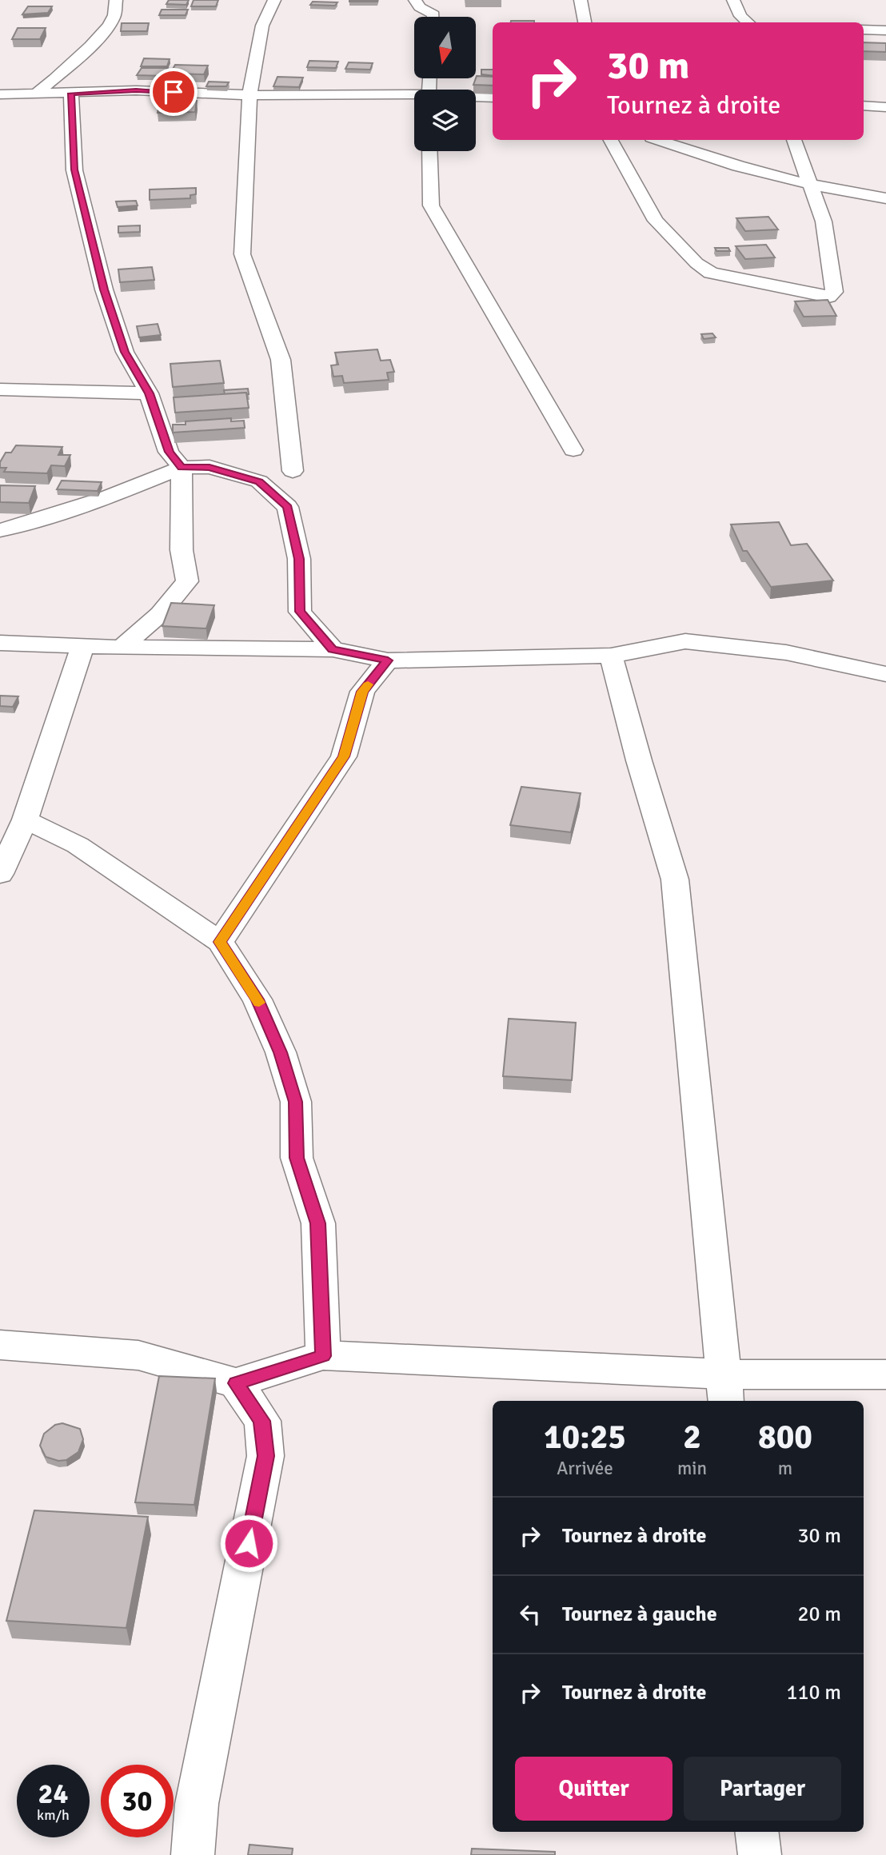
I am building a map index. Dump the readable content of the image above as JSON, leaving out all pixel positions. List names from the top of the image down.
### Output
{
  "north": "bottom",
  "page": {
    "turn": ["30 m", "Tournez à droite"],
    "eta": [
      "10:25",
      "Arrivée",
      "2",
      "min",
      "800",
      "m"
    ],
    "list": [
      {
        "name": "Tournez à droite",
        "value": "30 m"
      },
      {
        "name": "Tournez à gauche",
        "value": "20 m"
      },
      {
        "name": "Tournez à droite",
        "value": "110 m"
      }
    ],
    "buttons": ["Quitter", "Partager"],
    "speed": "24 km/h",
    "limit": "30"
  }
}
